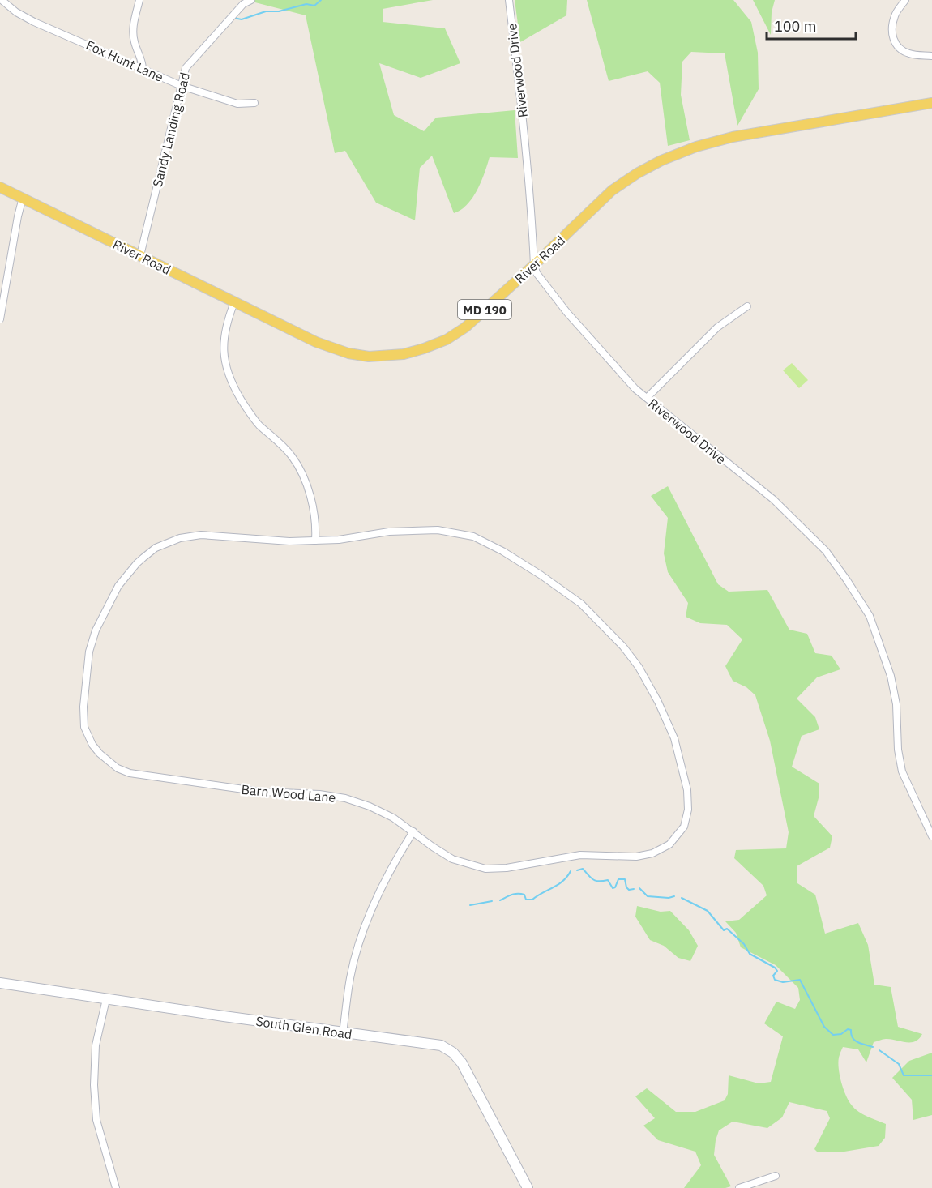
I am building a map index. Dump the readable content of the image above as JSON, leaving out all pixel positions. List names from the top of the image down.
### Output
{
  "streets": {
    "main road": ["River Road", "MD 190", "South Glen Road"],
    "street": [
      "Fox Hunt Lane",
      "Riverwood Drive",
      "Sandy Landing Road",
      "Barn Wood Lane"
    ]
  },
  "crossings": [
    ["Fox Hunt Lane", "Sandy Landing Road"],
    ["Riverwood Drive", "River Road"],
    ["Sandy Landing Road", "River Road"]
  ],
  "scale_bar": "100 m"
}
